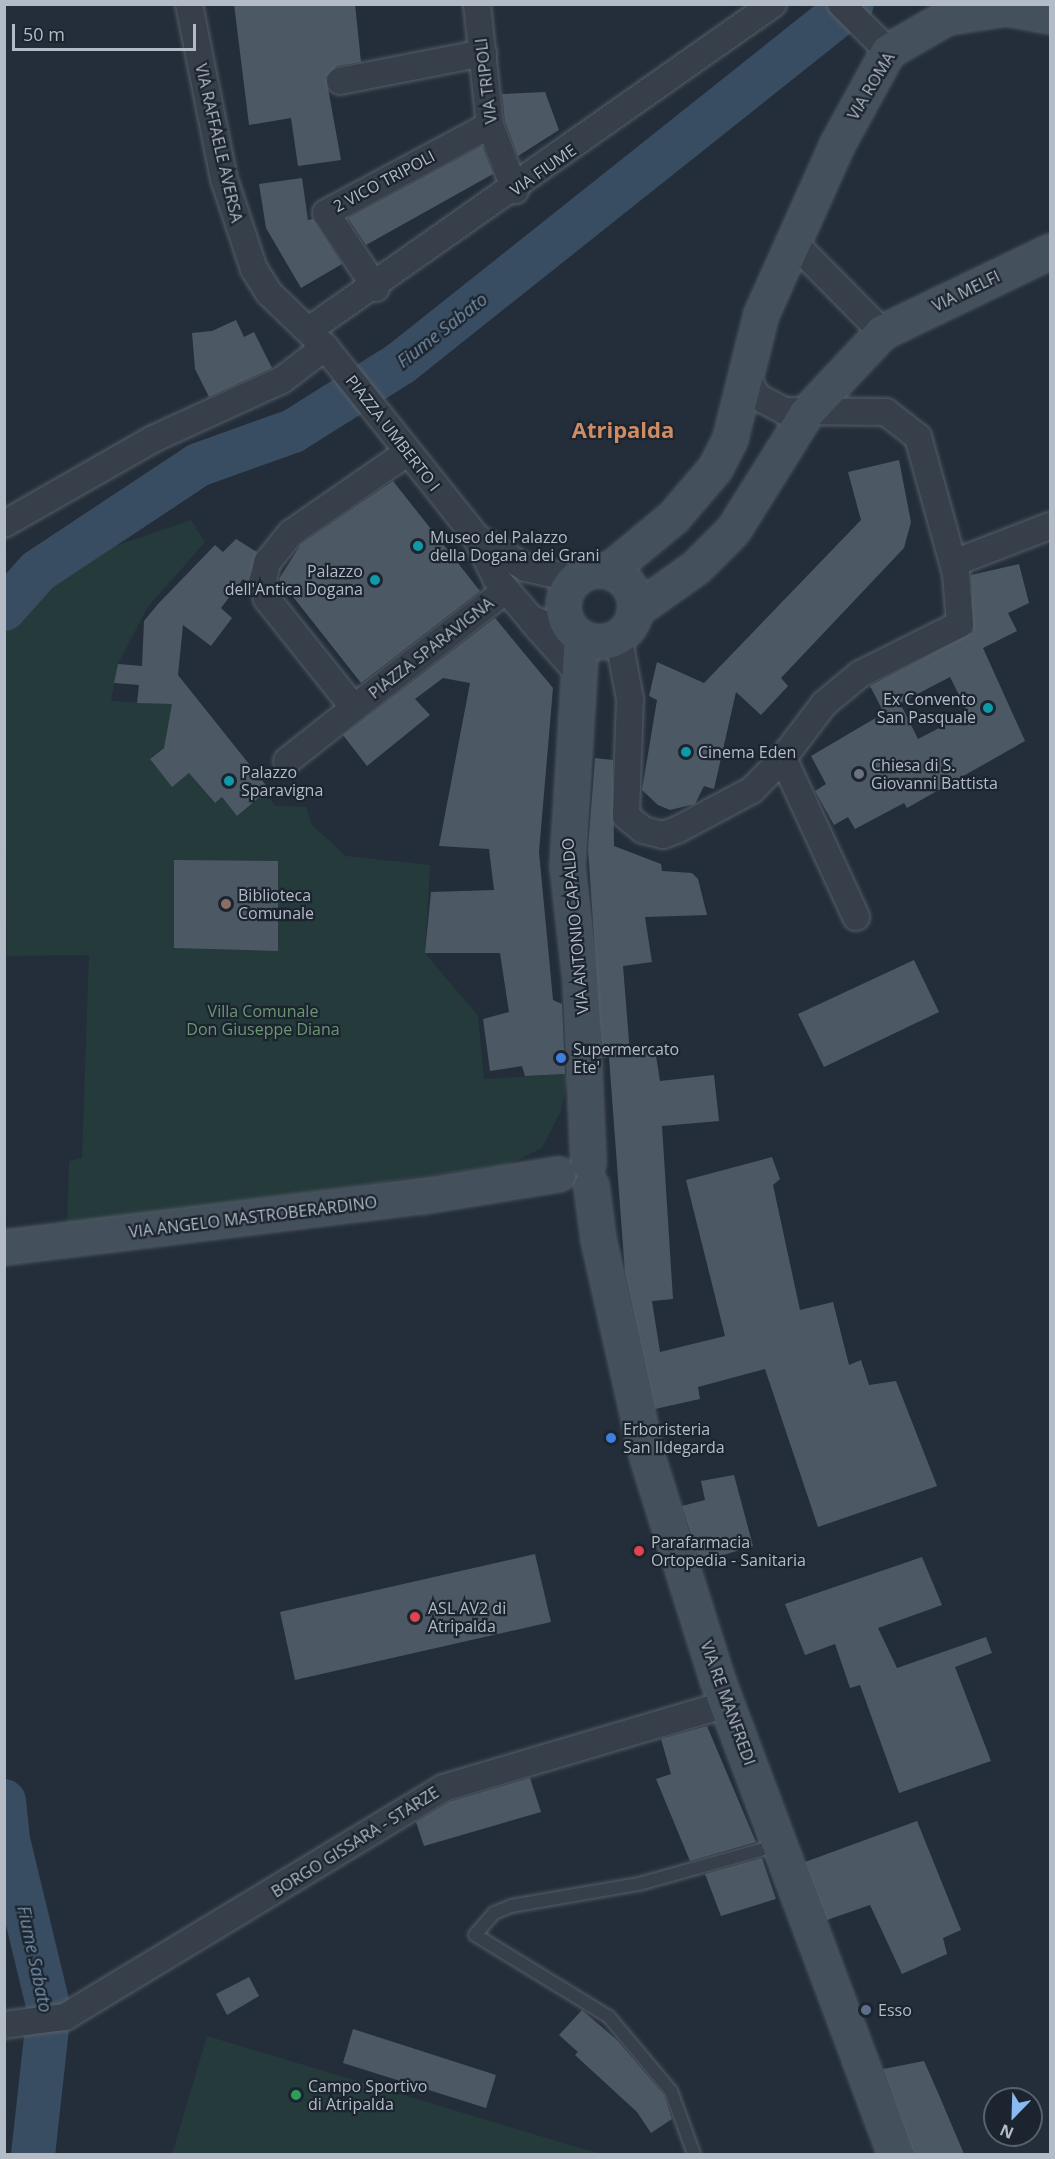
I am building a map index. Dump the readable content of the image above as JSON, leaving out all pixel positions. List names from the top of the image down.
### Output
{
  "streets": {
    "street": [
      "VIA TRIPOLI",
      "VIA ROMA",
      "VIA RAFFAELE AVERSA",
      "VIA FIUME",
      "2 VICO TRIPOLI",
      "VIA MELFI",
      "PIAZZA UMBERTO I",
      "PIAZZA SPARAVIGNA",
      "VIA ANTONIO CAPALDO",
      "VIA ANGELO MASTROBERARDINO",
      "VIA RE MANFREDI",
      "BORGO GISSARA - STARZE"
    ]
  },
  "crossings": [
    ["VIA TRIPOLI", "VIA FIUME"],
    ["VIA TRIPOLI", "2 VICO TRIPOLI"],
    ["VIA ROMA", "PIAZZA UMBERTO I"],
    ["VIA RAFFAELE AVERSA", "VIA FIUME"],
    ["VIA RAFFAELE AVERSA", "PIAZZA UMBERTO I"],
    ["VIA FIUME", "2 VICO TRIPOLI"],
    ["VIA FIUME", "PIAZZA UMBERTO I"],
    ["PIAZZA UMBERTO I", "PIAZZA SPARAVIGNA"],
    ["VIA ANTONIO CAPALDO", "VIA ANGELO MASTROBERARDINO"],
    ["VIA ANTONIO CAPALDO", "VIA RE MANFREDI"],
    ["VIA ANGELO MASTROBERARDINO", "VIA RE MANFREDI"],
    ["VIA RE MANFREDI", "BORGO GISSARA - STARZE"]
  ],
  "districts": ["Atripalda"],
  "water": ["Fiume Sabato"],
  "parks": ["Villa Comunale Don Giuseppe Diana"],
  "places": [
    "Museo del Palazzo della Dogana dei Grani",
    "Palazzo dell'Antica Dogana",
    "Ex Convento San Pasquale",
    "Cinema Eden",
    "Chiesa di S. Giovanni Battista",
    "Palazzo Sparavigna",
    "Biblioteca Comunale",
    "Supermercato Ete'",
    "Erboristeria San Ildegarda",
    "Parafarmacia Ortopedia - Sanitaria",
    "ASL AV2 di Atripalda",
    "Esso",
    "Campo Sportivo di Atripalda"
  ],
  "scale_bar": "50 m",
  "north": "bottom left"
}
